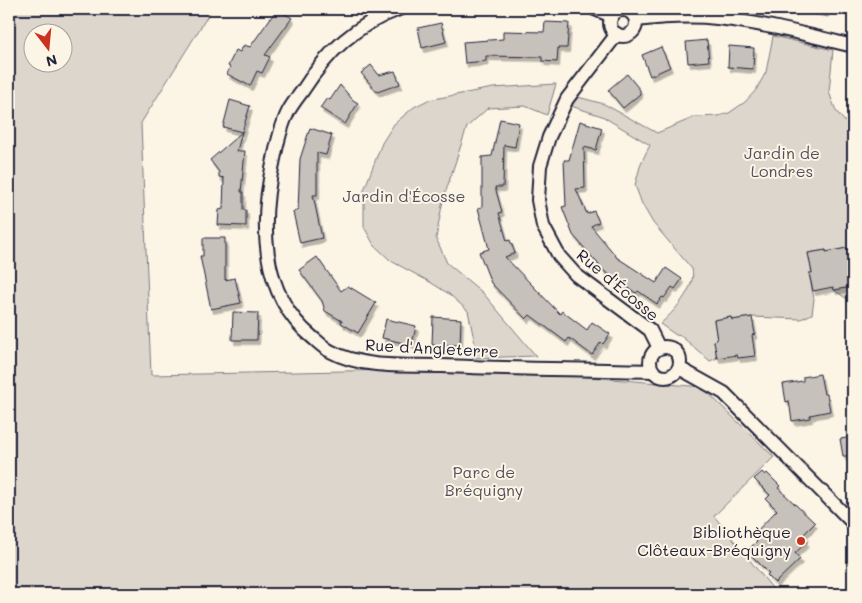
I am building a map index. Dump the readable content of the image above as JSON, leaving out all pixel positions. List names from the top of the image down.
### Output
{
  "streets": {
    "street": ["Rue d'Écosse", "Rue d'Angleterre"]
  },
  "crossings": [
    ["Rue d'Écosse", "Rue d'Angleterre"]
  ],
  "parks": ["Jardin de Londres", "Jardin d'Écosse", "Parc de Bréquigny"],
  "places": ["Bibliothèque Clôteaux-Bréquigny"],
  "north": "bottom"
}
